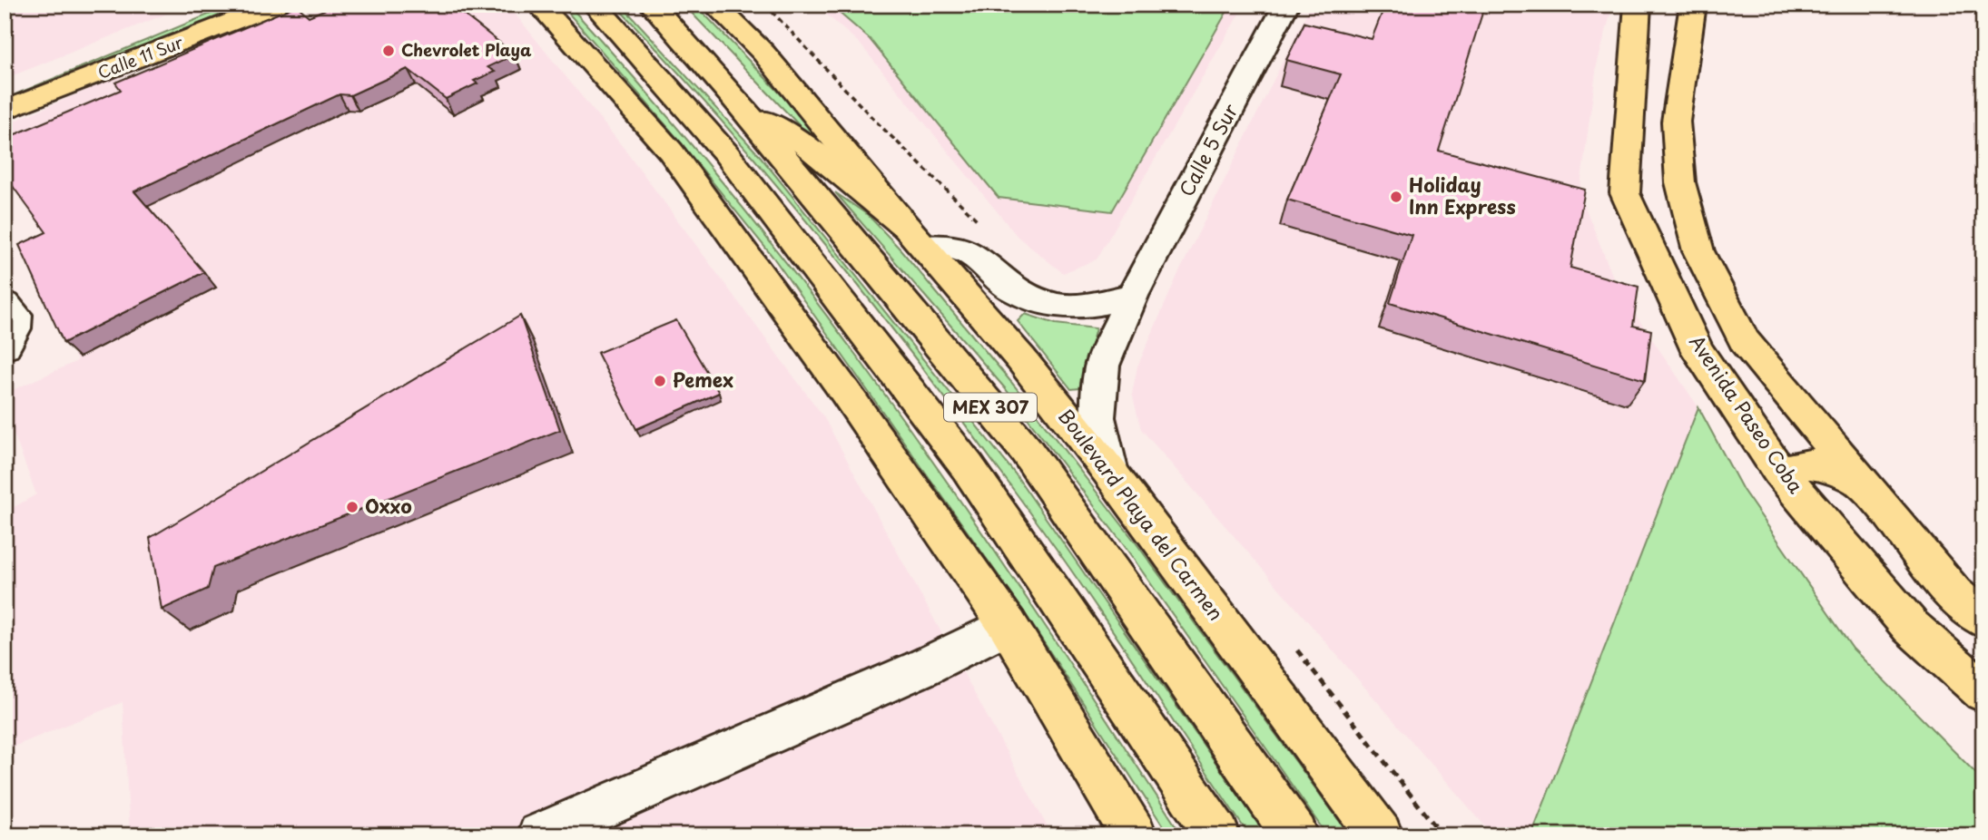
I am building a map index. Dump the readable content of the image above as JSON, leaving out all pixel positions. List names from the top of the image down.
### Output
{
  "streets": {
    "main road": [
      "Calle 11 Sur",
      "MEX 307",
      "Avenida Paseo Coba",
      "Boulevard Playa del Carmen"
    ],
    "street": ["Calle 5 Sur"]
  },
  "crossings": [
    ["Calle 5 Sur", "Boulevard Playa del Carmen"]
  ],
  "places": [
    "Chevrolet Playa",
    "Holiday Inn Express",
    "Pemex",
    "Oxxo"
  ]
}
